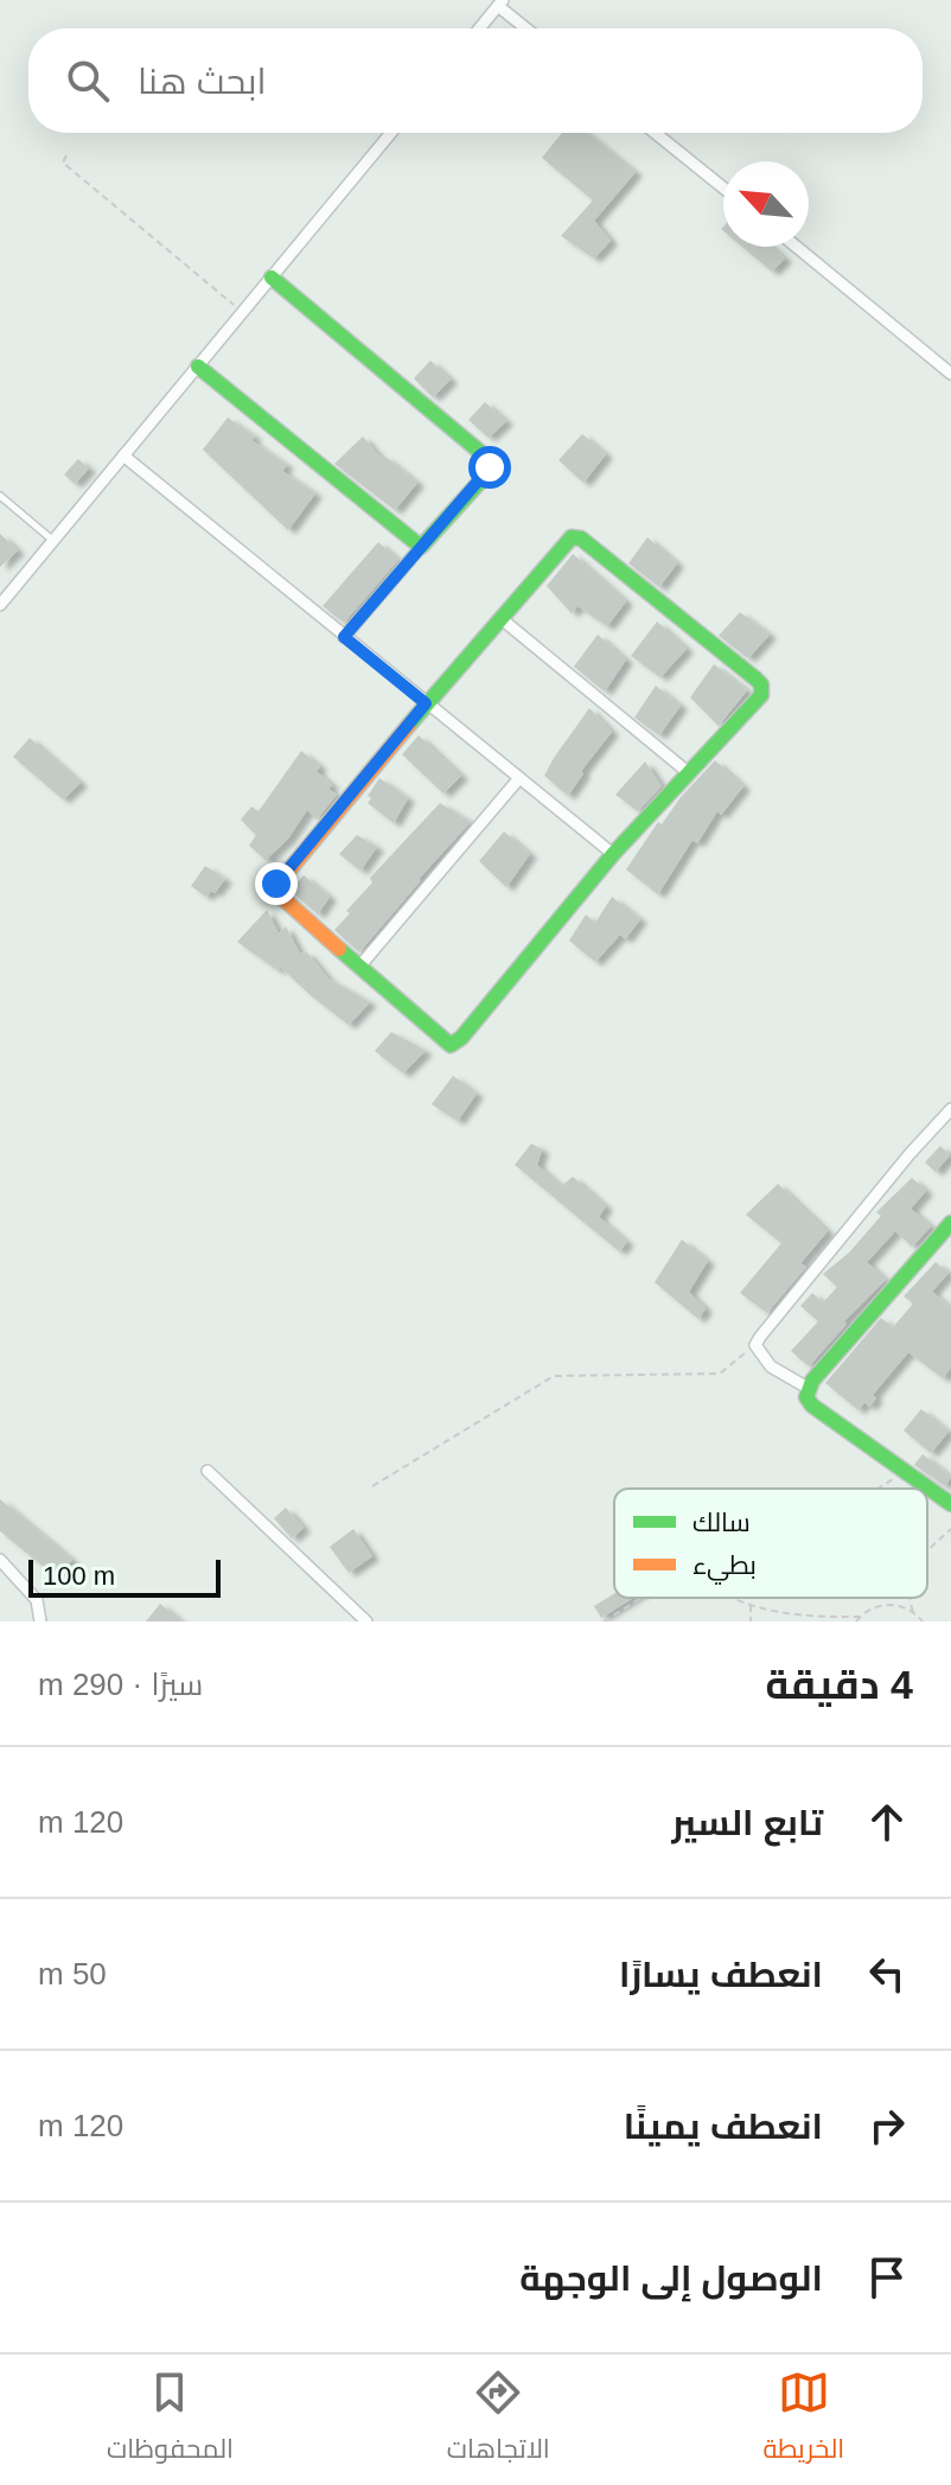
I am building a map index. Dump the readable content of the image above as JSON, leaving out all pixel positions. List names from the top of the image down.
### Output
{
  "legend": ["سالك", "بطيء"],
  "scale_bar": "100 m",
  "north": "top left",
  "page": {
    "search": "ابحث هنا",
    "scale": "100 m",
    "heading": ["4 دقيقة", "سيرًا · 290 m"],
    "list": [
      ["تابع السير", "120 m"],
      ["انعطف يسارًا", "50 m"],
      ["انعطف يمينًا", "120 m"],
      "الوصول إلى الوجهة"
    ],
    "nav": ["الخريطة", "الاتجاهات", "المحفوظات"]
  }
}
